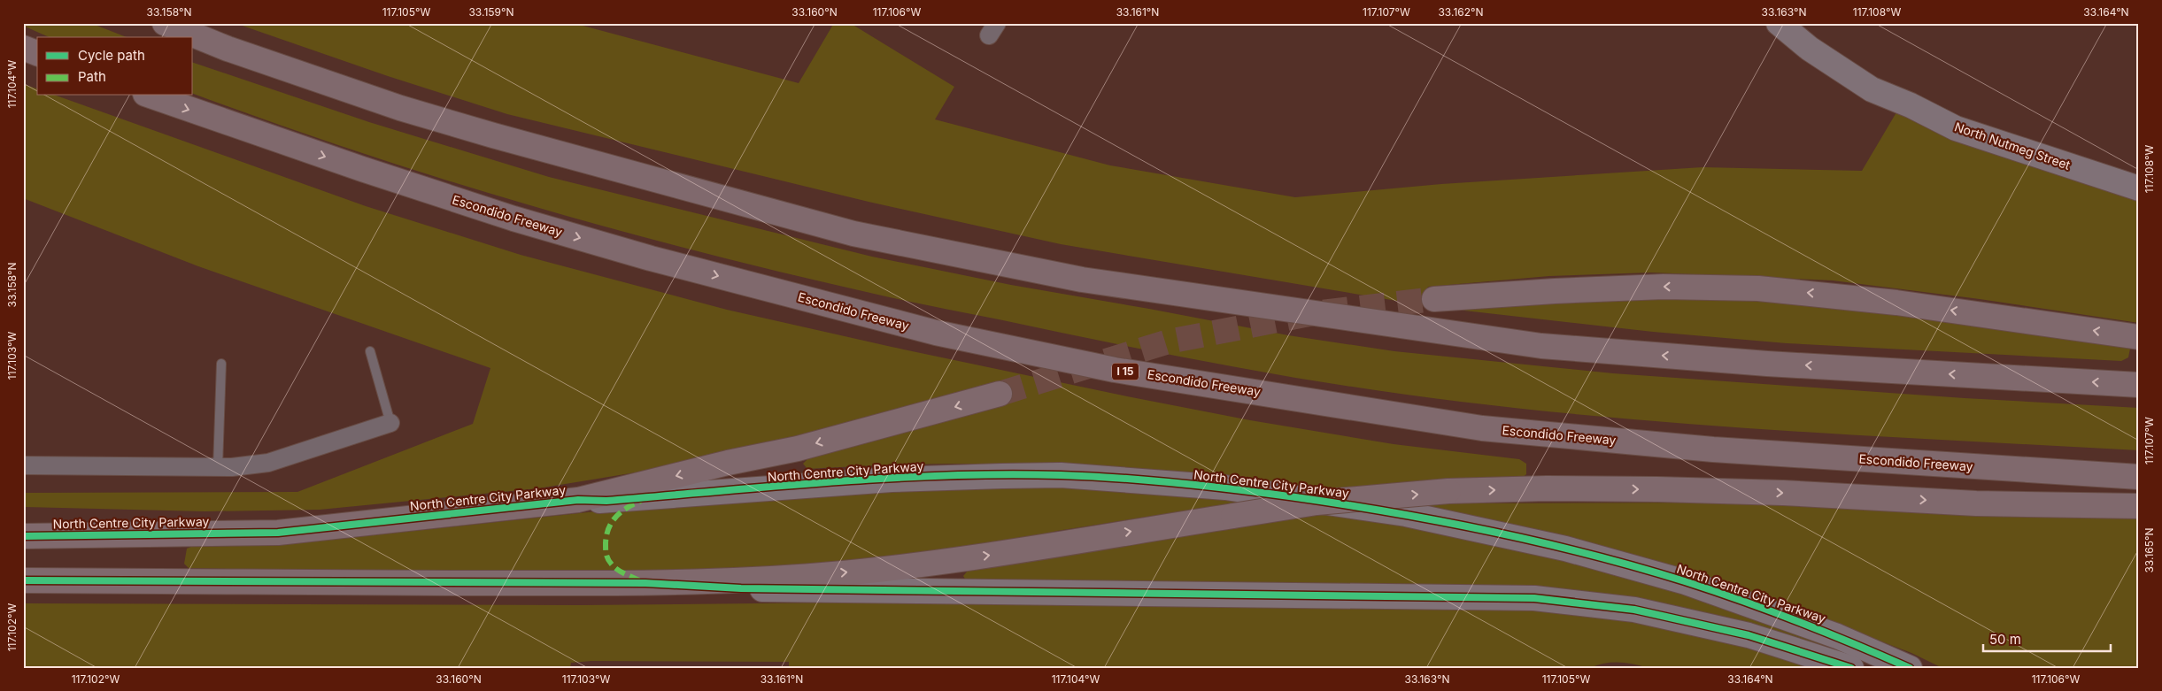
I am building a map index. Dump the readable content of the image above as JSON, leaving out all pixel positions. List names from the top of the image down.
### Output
{
  "streets": {
    "highway": ["Escondido Freeway", "I 15", "North Centre City Parkway"],
    "main road": ["North Nutmeg Street"]
  },
  "legend": ["Cycle path", "Path"],
  "scale_bar": "50 m",
  "coordinates": [
    "33.158°N",
    "117.105°W",
    "33.159°N",
    "33.160°N",
    "117.106°W",
    "33.161°N",
    "117.107°W",
    "33.162°N",
    "33.163°N",
    "117.108°W",
    "33.164°N",
    "117.104°W",
    "117.103°W",
    "33.165°N",
    "117.102°W"
  ]
}
